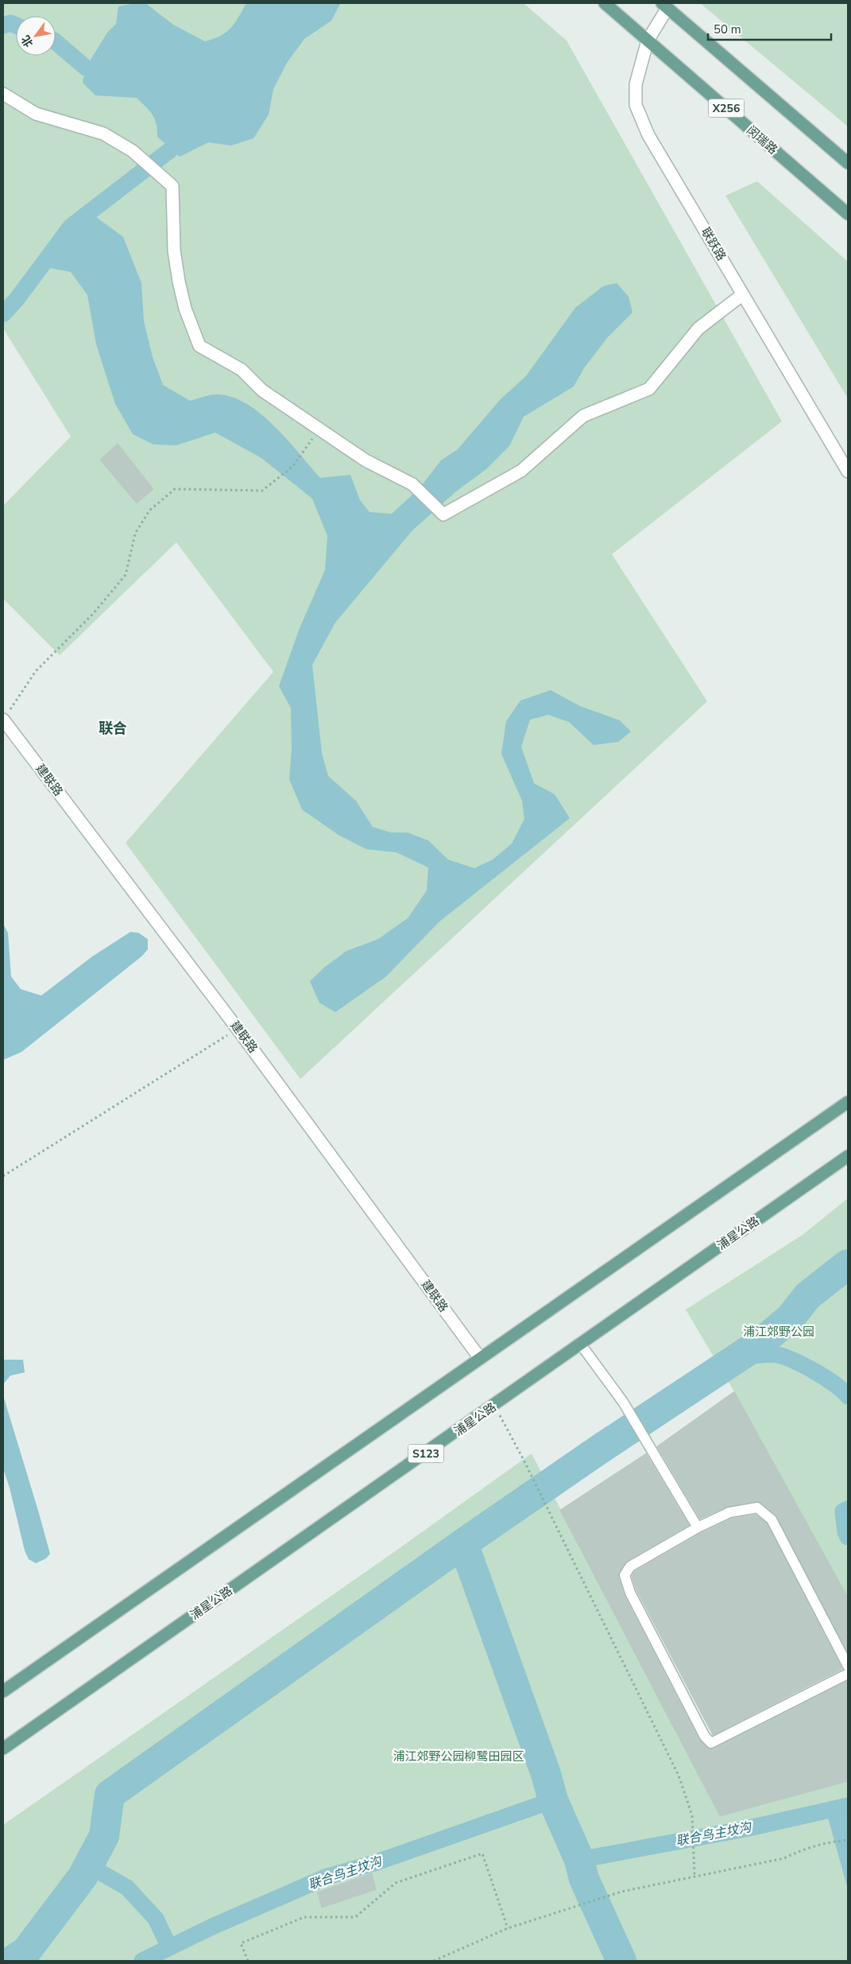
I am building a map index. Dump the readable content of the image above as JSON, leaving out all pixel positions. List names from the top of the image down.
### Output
{
  "streets": {
    "main road": [
      "X256",
      "闵瑞路",
      "浦星公路",
      "S123"
    ],
    "street": ["联跃路", "建联路"]
  },
  "crossings": [
    ["闵瑞路", "联跃路"]
  ],
  "districts": ["联合"],
  "water": ["联合鸟主坟沟"],
  "parks": ["浦江郊野公园", "浦江郊野公园柳鹭田园区"],
  "scale_bar": "50 m",
  "north": "bottom left"
}
